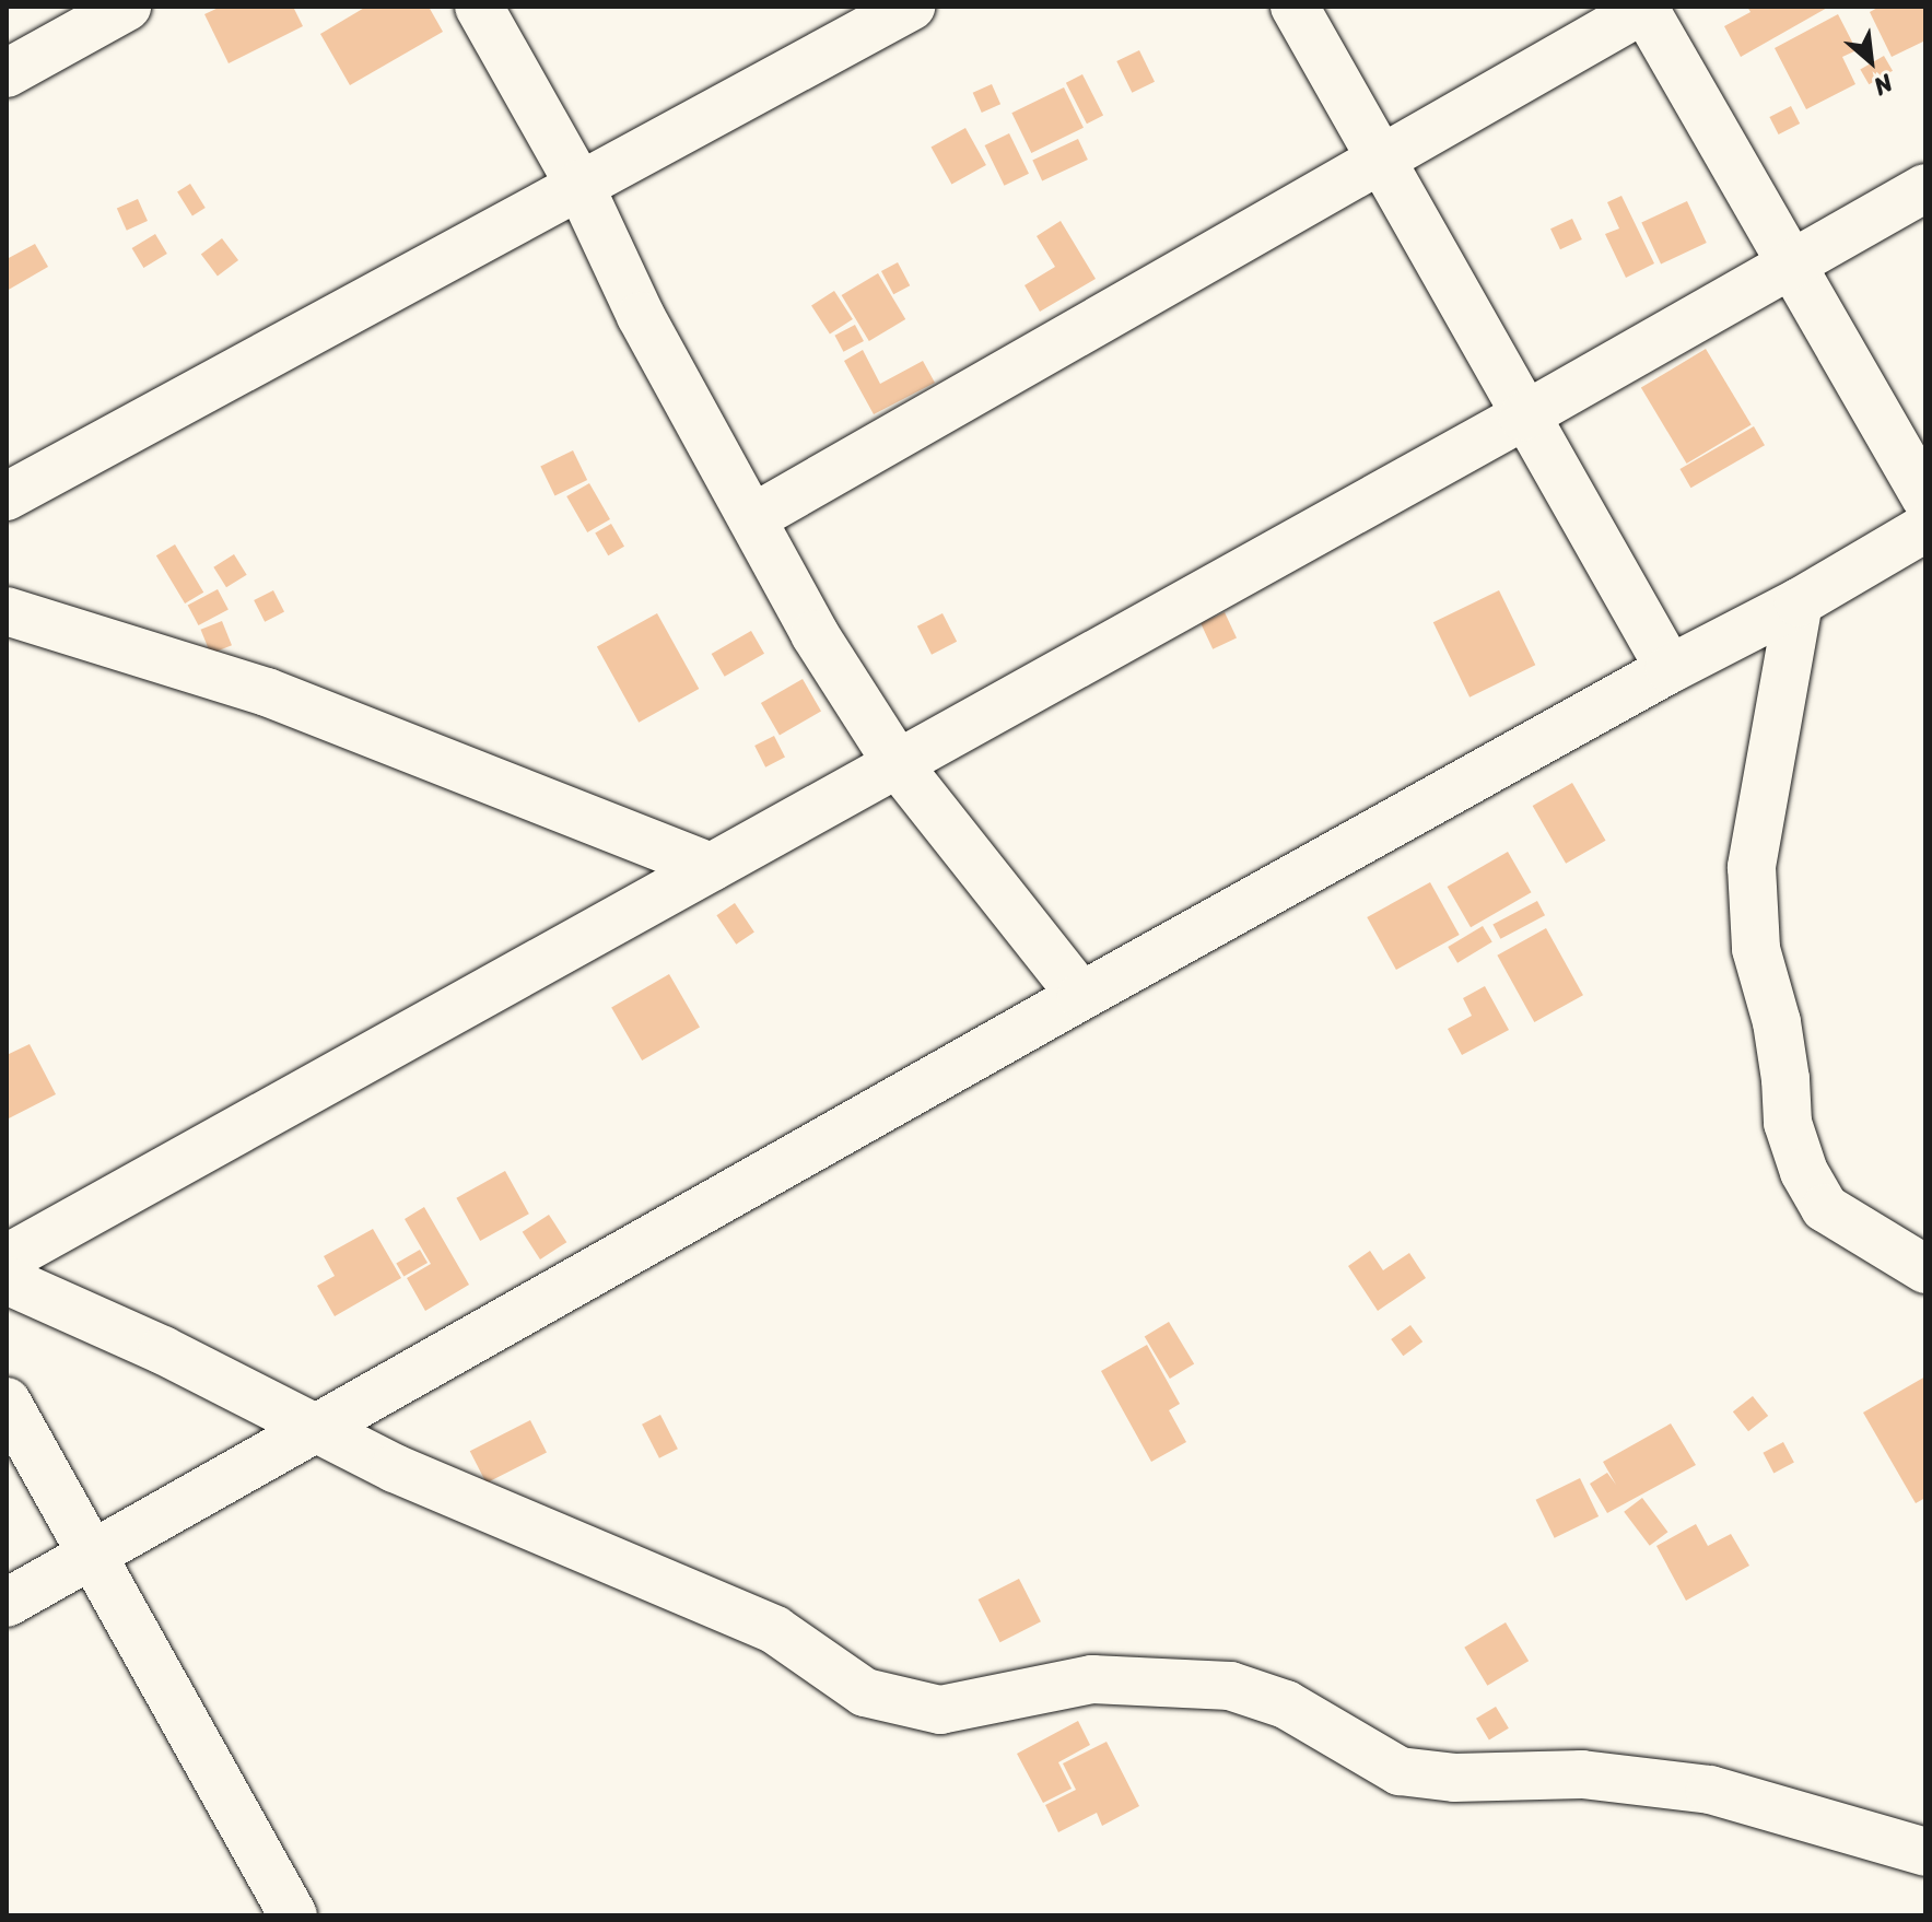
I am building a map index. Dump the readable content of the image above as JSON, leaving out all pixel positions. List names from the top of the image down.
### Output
{
  "north": "bottom right"
}
